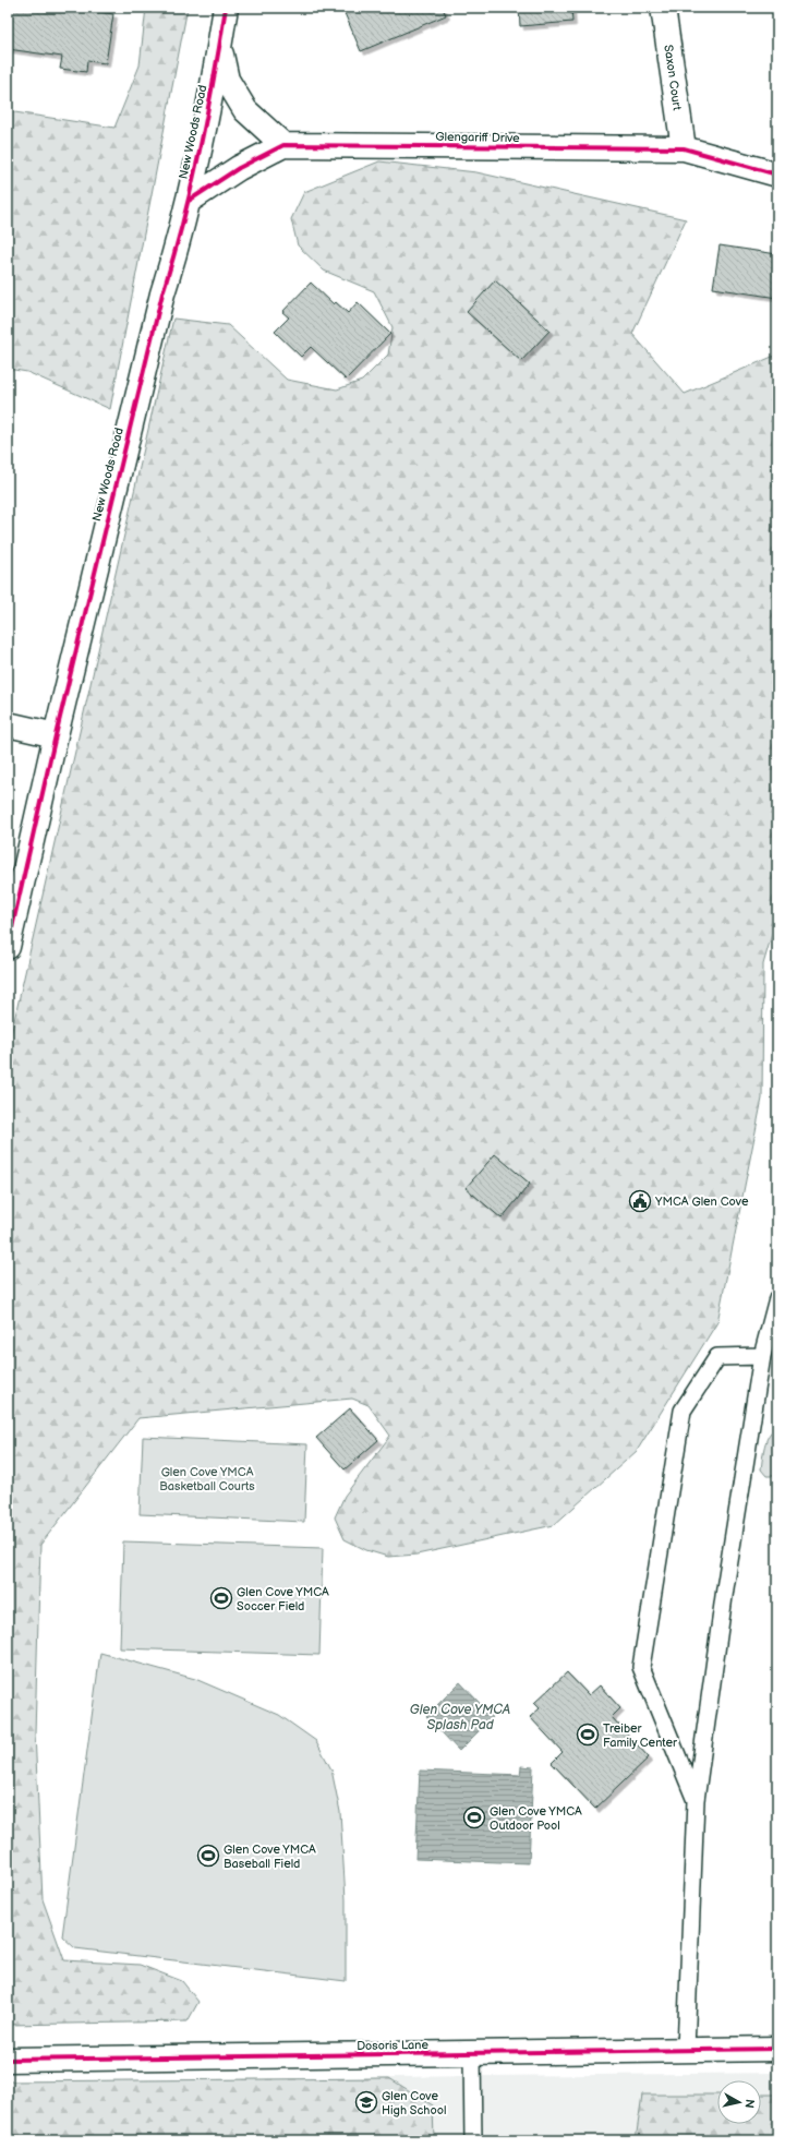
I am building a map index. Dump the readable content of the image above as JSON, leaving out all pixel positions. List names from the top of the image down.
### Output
{
  "streets": {
    "street": [
      "Saxon Court",
      "New Woods Road",
      "Glengariff Drive",
      "Dosoris Lane"
    ]
  },
  "crossings": [
    ["Saxon Court", "Glengariff Drive"],
    ["New Woods Road", "Glengariff Drive"]
  ],
  "water": ["Glen Cove YMCA Splash Pad"],
  "parks": ["Glen Cove YMCA Basketball Courts"],
  "places": {
    "public building": ["YMCA Glen Cove"],
    "sports": [
      "Glen Cove YMCA Soccer Field",
      "Treiber Family Center",
      "Glen Cove YMCA Outdoor Pool",
      "Glen Cove YMCA Baseball Field"
    ],
    "school or university": ["Glen Cove High School"]
  },
  "north": "right"
}
